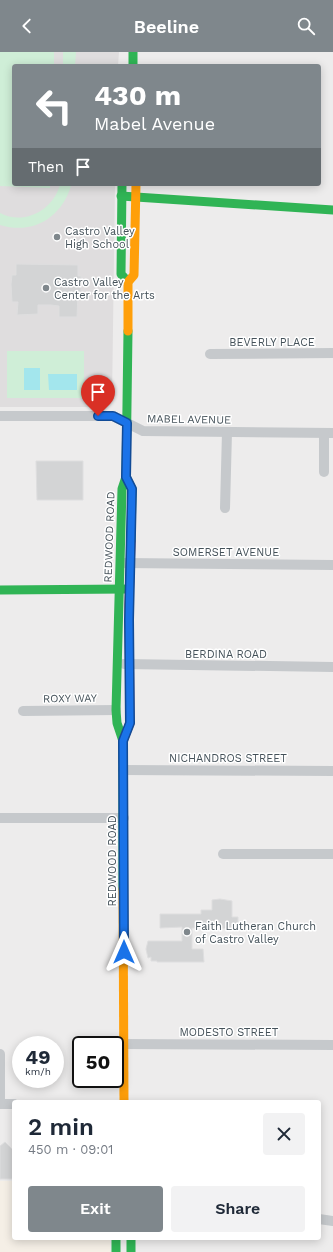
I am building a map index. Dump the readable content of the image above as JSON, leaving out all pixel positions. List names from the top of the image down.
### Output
{
  "streets": {
    "main road": ["REDWOOD ROAD"],
    "street": [
      "BEVERLY PLACE",
      "MABEL AVENUE",
      "SOMERSET AVENUE",
      "BERDINA ROAD",
      "ROXY WAY",
      "NICHANDROS STREET",
      "MODESTO STREET"
    ]
  },
  "crossings": [
    ["MABEL AVENUE", "REDWOOD ROAD"],
    ["REDWOOD ROAD", "SOMERSET AVENUE"],
    ["REDWOOD ROAD", "BERDINA ROAD"],
    ["REDWOOD ROAD", "ROXY WAY"],
    ["REDWOOD ROAD", "NICHANDROS STREET"]
  ],
  "places": ["Castro Valley High School", "Castro Valley Center for the Arts", "Faith Lutheran Church of Castro Valley"],
  "page": {
    "header": "Beeline",
    "turn": ["430 m", "Mabel Avenue"],
    "then": "Then",
    "speed": "49 km/h",
    "limit": "50",
    "heading": ["2 min", "450 m · 09:01"],
    "buttons": ["Exit", "Share"]
  }
}
